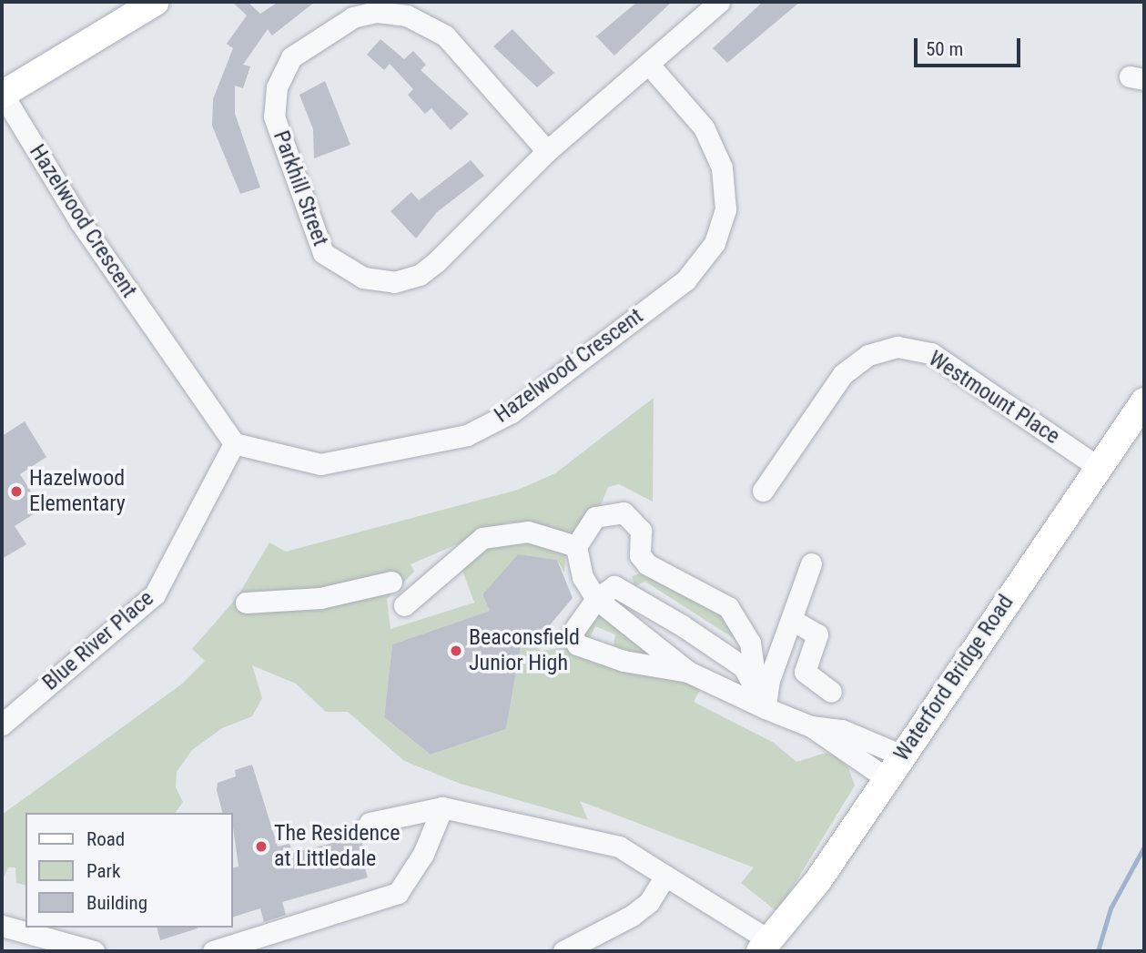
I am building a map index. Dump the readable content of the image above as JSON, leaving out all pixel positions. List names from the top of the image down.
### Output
{
  "streets": {
    "main road": ["Waterford Bridge Road"],
    "street": [
      "Parkhill Street",
      "Hazelwood Crescent",
      "Westmount Place",
      "Blue River Place"
    ]
  },
  "crossings": [
    ["Parkhill Street", "Hazelwood Crescent"],
    ["Hazelwood Crescent", "Blue River Place"],
    ["Westmount Place", "Waterford Bridge Road"]
  ],
  "places": ["Hazelwood Elementary", "Beaconsfield Junior High", "The Residence at Littledale"],
  "legend": ["Road", "Park", "Building"],
  "scale_bar": "50 m"
}
